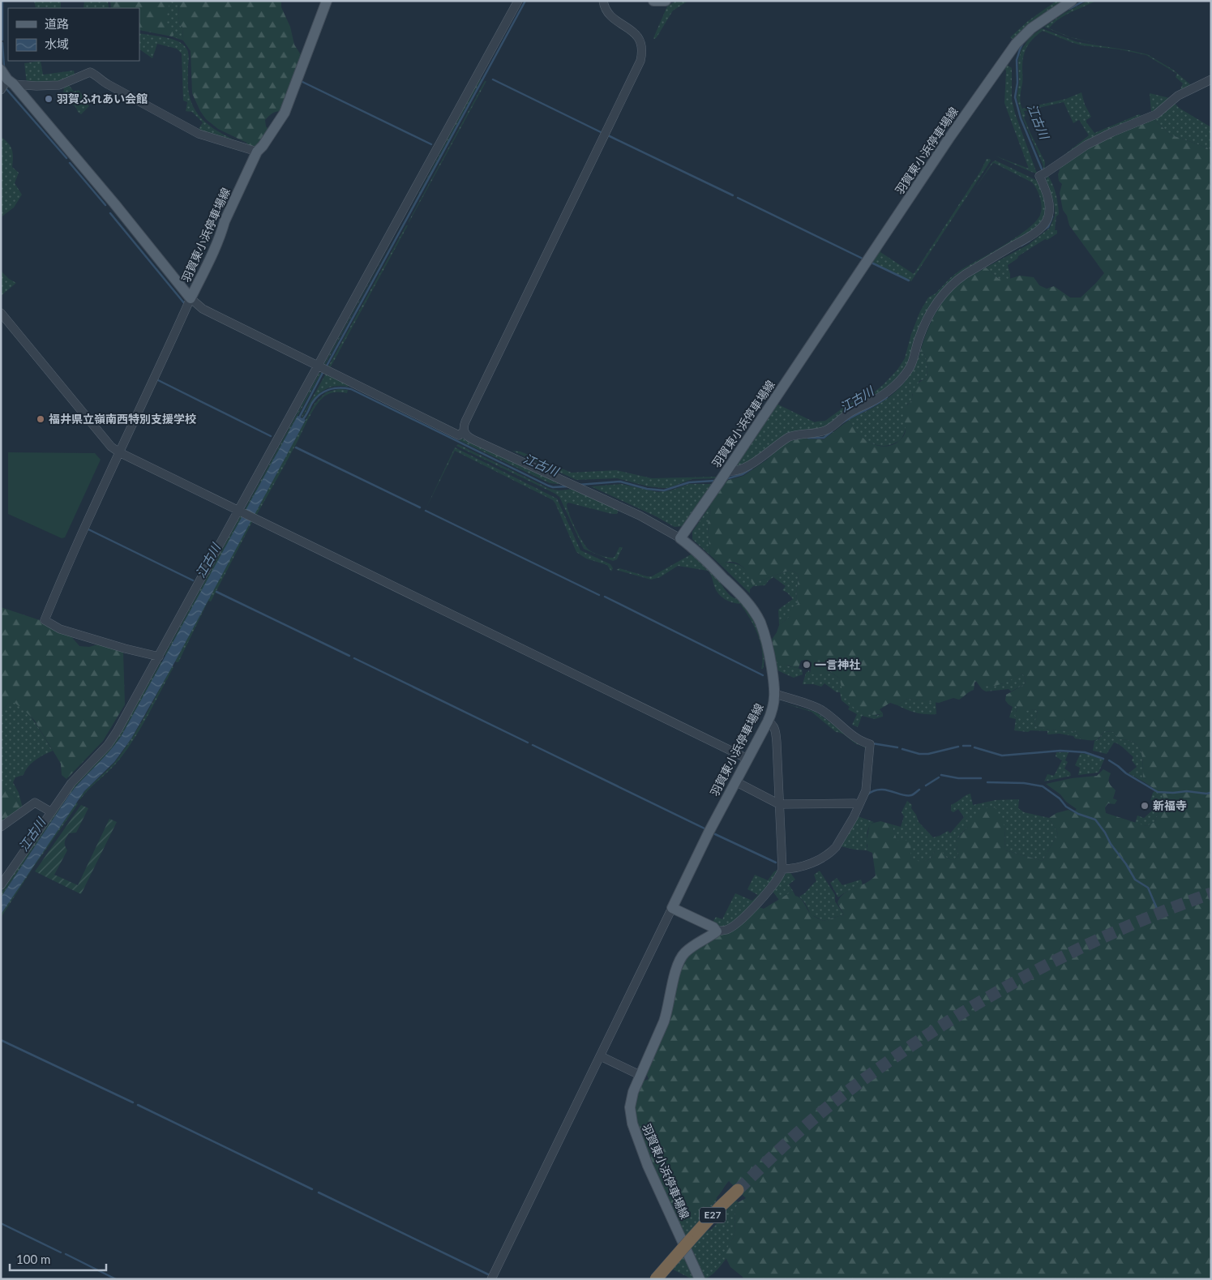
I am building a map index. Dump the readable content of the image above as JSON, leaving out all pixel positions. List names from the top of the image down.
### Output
{
  "streets": {
    "highway": ["E27"],
    "main road": ["羽賀東小浜停車場線"]
  },
  "water": ["江古川"],
  "places": [
    "羽賀ふれあい会館",
    "福井県立嶺南西特別支援学校",
    "一言神社",
    "新福寺"
  ],
  "legend": ["道路", "水域"],
  "scale_bar": "100 m"
}
